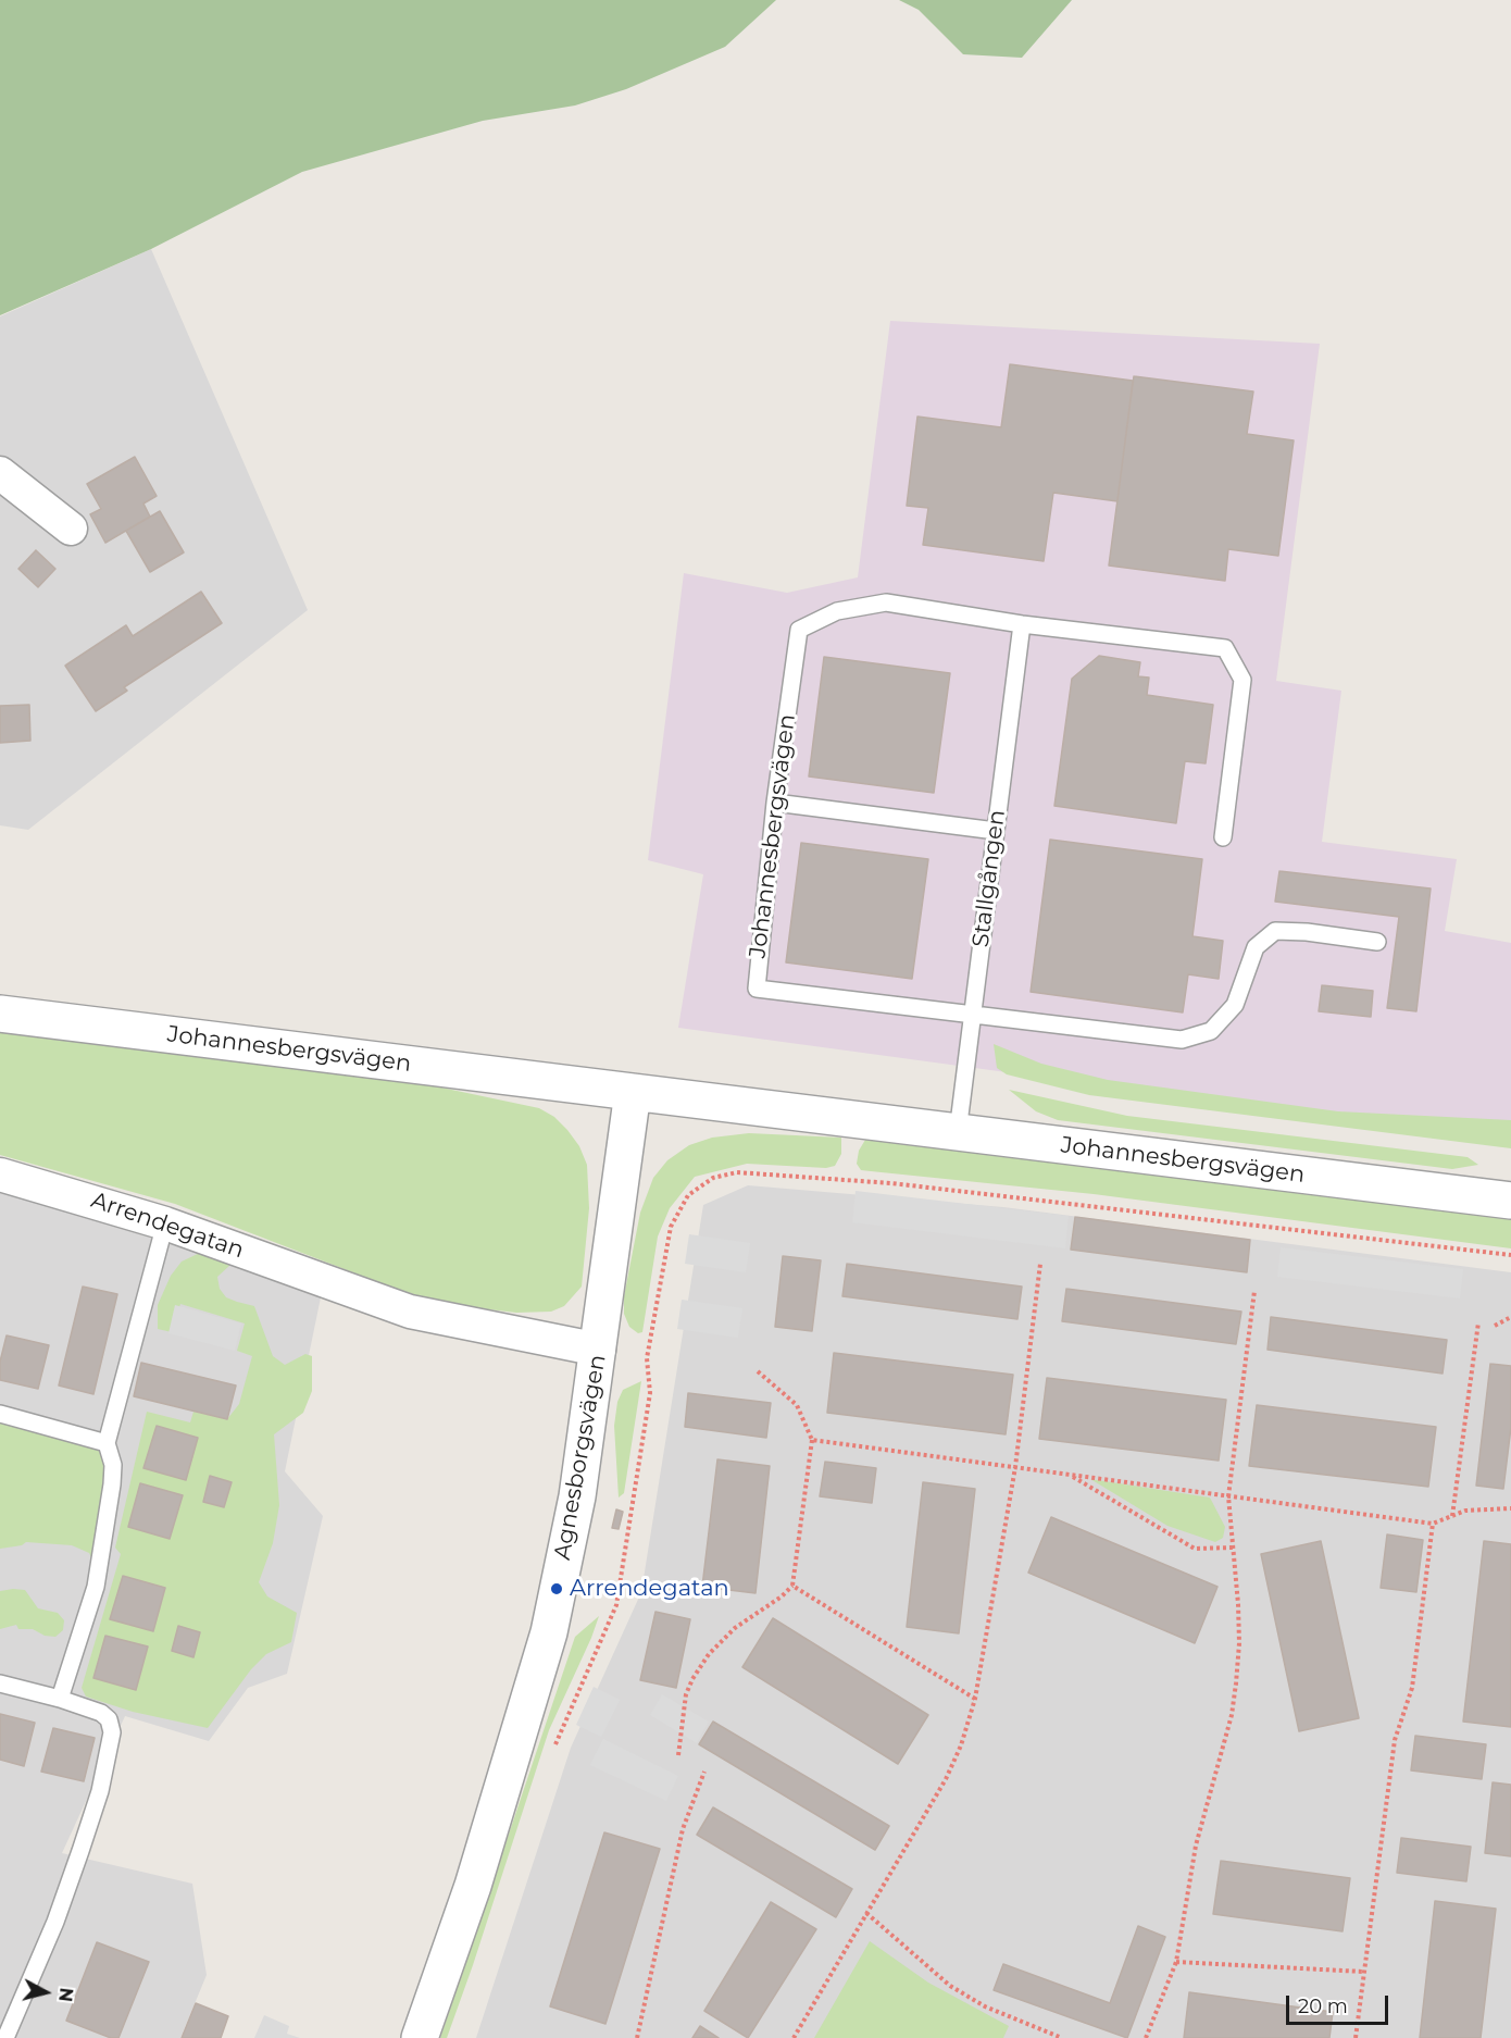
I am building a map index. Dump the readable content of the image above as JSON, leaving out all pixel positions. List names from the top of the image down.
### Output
{
  "streets": {
    "street": ["Johannesbergsvägen", "Arrendegatan", "Agnesborgsvägen"],
    "lane": ["Stallgången"]
  },
  "crossings": [
    ["Johannesbergsvägen", "Stallgången"],
    ["Johannesbergsvägen", "Agnesborgsvägen"],
    ["Arrendegatan", "Agnesborgsvägen"]
  ],
  "places": ["Arrendegatan"],
  "scale_bar": "20 m",
  "north": "right"
}
